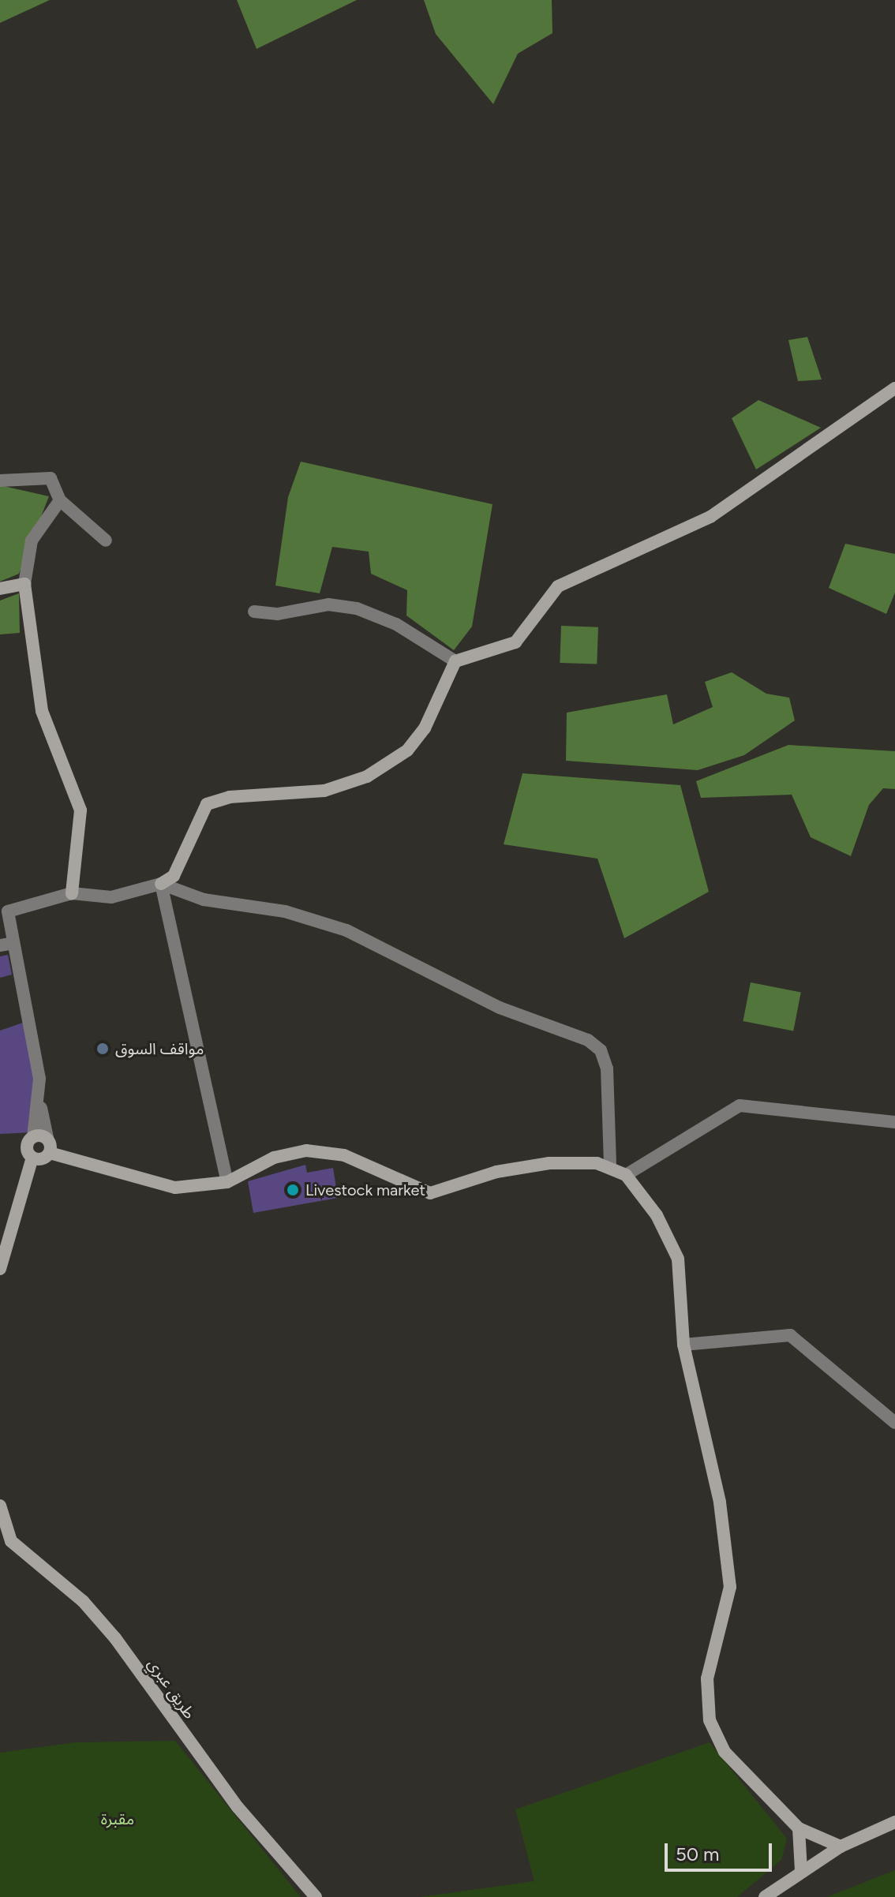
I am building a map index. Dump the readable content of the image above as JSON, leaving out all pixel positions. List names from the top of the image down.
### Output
{
  "streets": {
    "street": ["طريق عبري"]
  },
  "parks": ["مقبرة"],
  "places": ["مواقف السوق", "Livestock market"],
  "scale_bar": "50 m"
}
